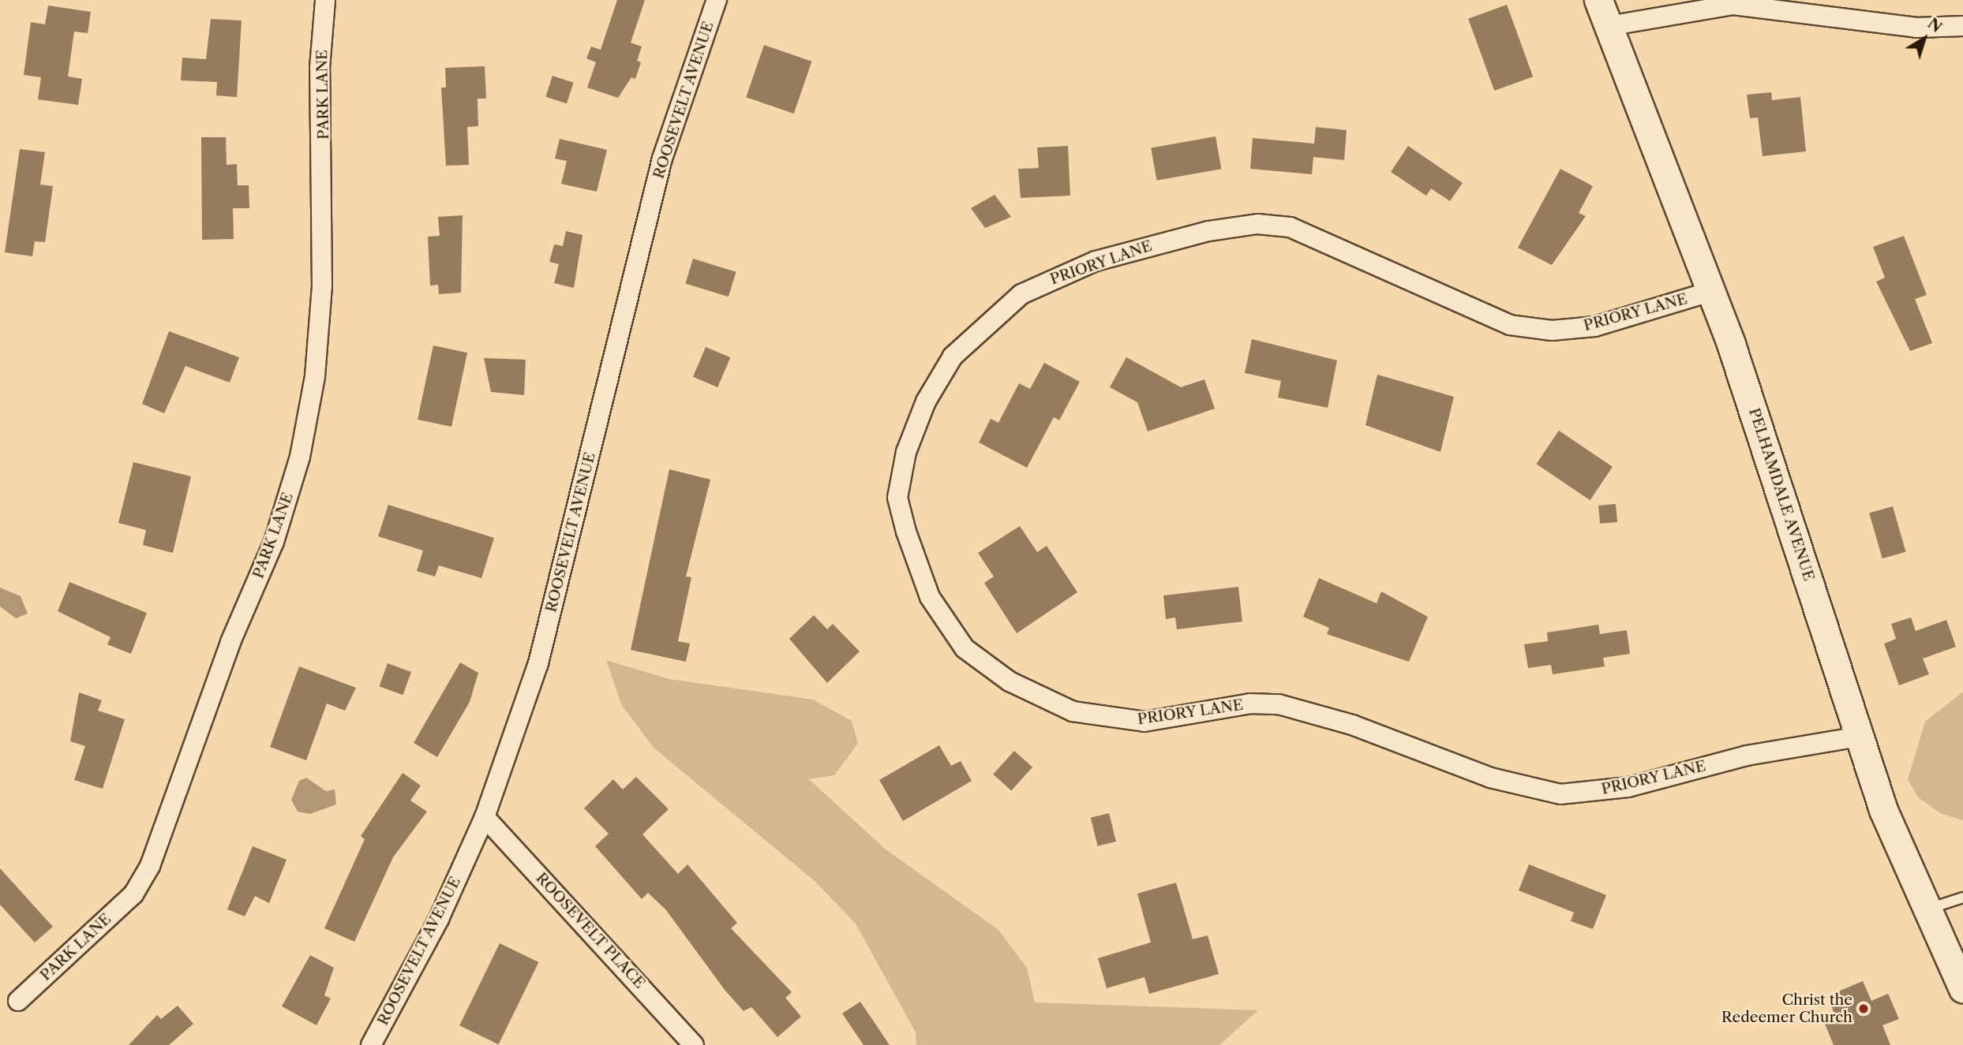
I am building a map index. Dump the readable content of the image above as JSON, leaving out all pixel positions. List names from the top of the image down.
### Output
{
  "streets": {
    "street": [
      "PARK LANE",
      "ROOSEVELT AVENUE",
      "PRIORY LANE",
      "PELHAMDALE AVENUE",
      "ROOSEVELT PLACE"
    ]
  },
  "crossings": [
    ["ROOSEVELT AVENUE", "ROOSEVELT PLACE"],
    ["PRIORY LANE", "PELHAMDALE AVENUE"]
  ],
  "places": ["Christ the Redeemer Church"],
  "north": "top right"
}
